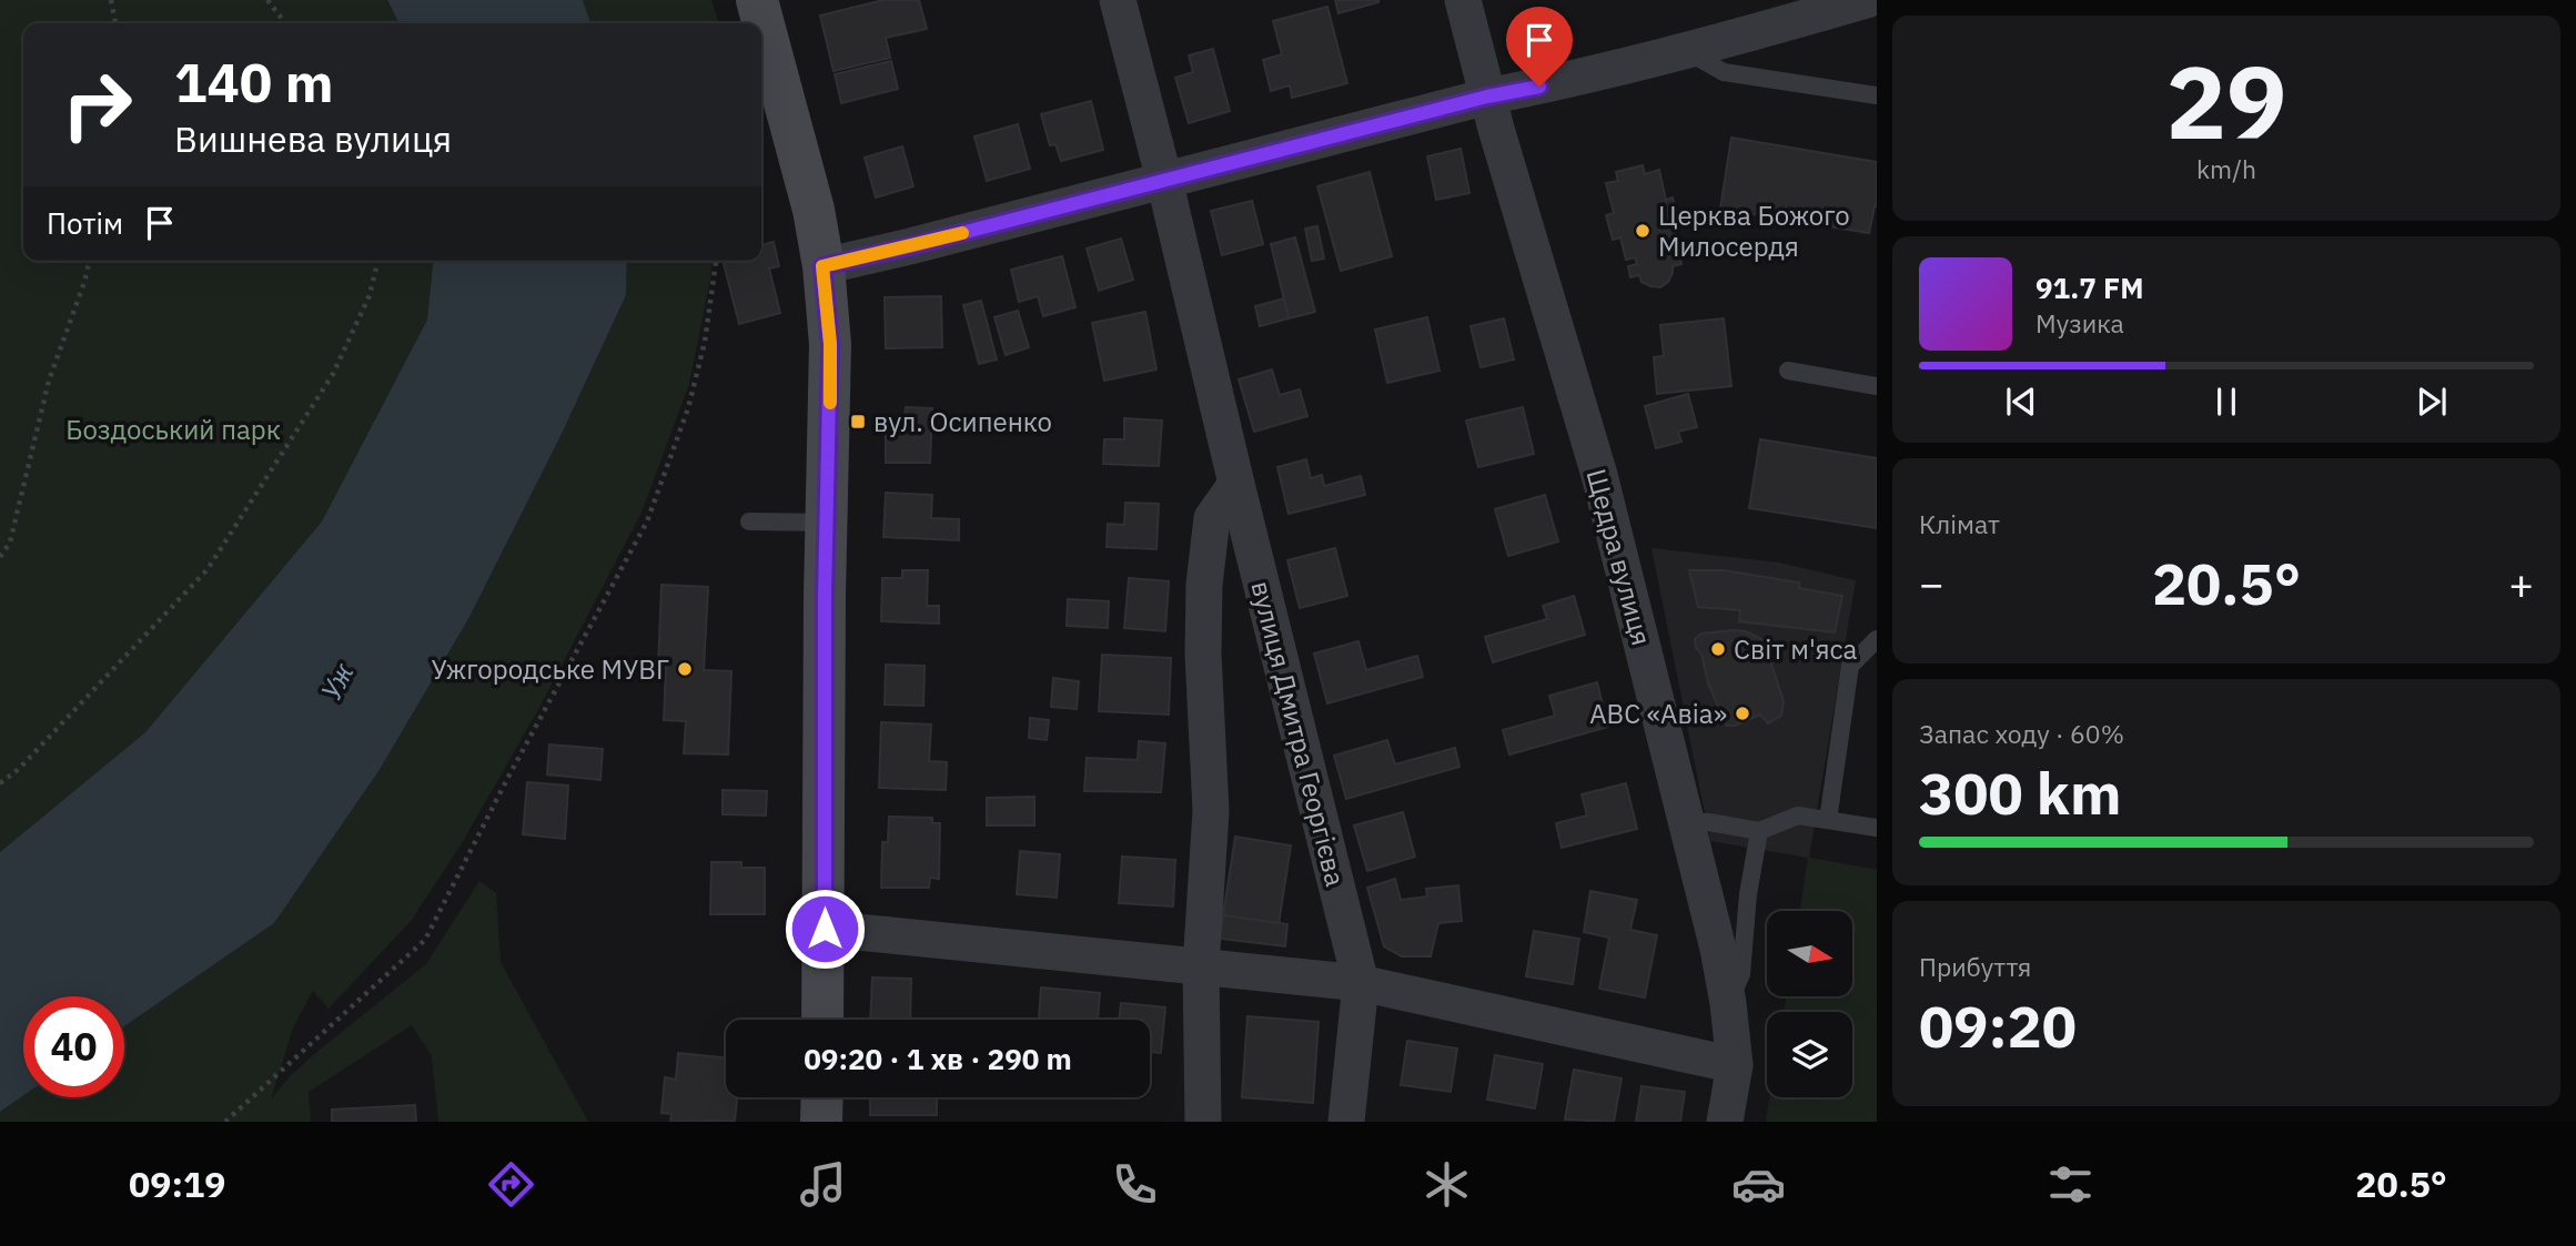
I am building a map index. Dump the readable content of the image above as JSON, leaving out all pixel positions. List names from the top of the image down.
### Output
{
  "streets": {
    "street": ["Щедра вулиця", "вулиця Дмитра Георгієва"]
  },
  "water": ["Уж"],
  "parks": ["Боздоський парк"],
  "places": {
    "other": [
      "Церква Божого Милосердя",
      "Світ м'яса",
      "Ужгородське МУВГ",
      "ABC «Авіа»"
    ],
    "transit": ["вул. Осипенко"]
  },
  "north": "right",
  "page": {
    "tile": [
      ["29", "km/h"],
      "Клімат",
      ["Запас ходу · 60%", "300 km"],
      ["Прибуття", "09:20"]
    ],
    "turn": ["140 m", "Вишнева вулиця"],
    "then": "Потім",
    "song": ["91.7 FM", "Музика"],
    "heat": ["−", "20.5°", "+"],
    "limit": "40",
    "trip": "09:20 · 1 хв · 290 m",
    "tabs": ["09:19", "20.5°"]
  }
}
